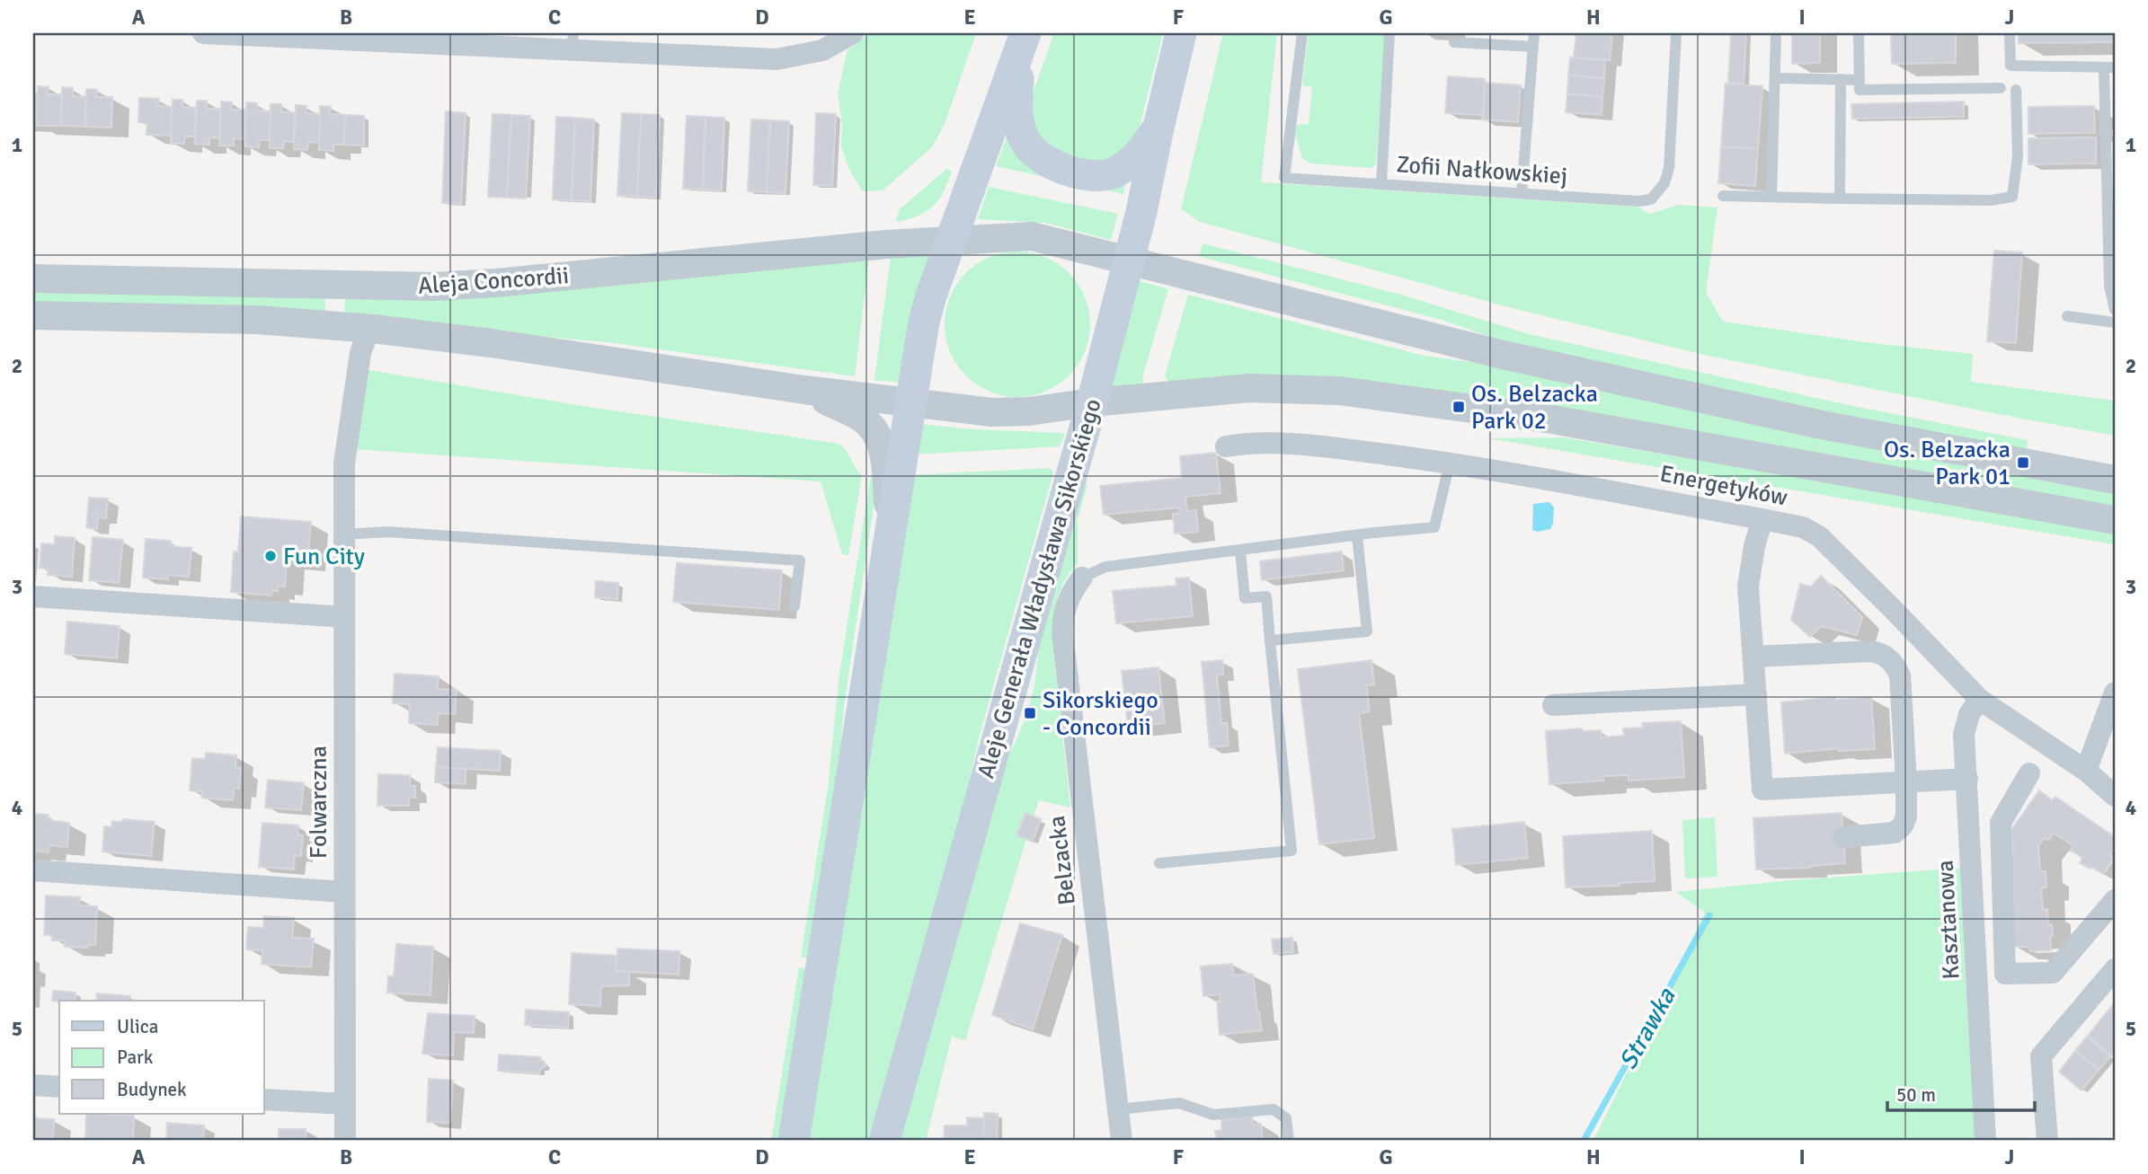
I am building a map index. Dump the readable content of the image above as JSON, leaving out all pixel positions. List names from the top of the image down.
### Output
{
  "streets": {
    "main road": ["Aleje Generała Władysława Sikorskiego"],
    "street": [
      "Aleja Concordii",
      "Energetyków",
      "Folwarczna",
      "Belzacka",
      "Kasztanowa"
    ],
    "lane": ["Zofii Nałkowskiej"]
  },
  "crossings": [
    ["Aleja Concordii", "Aleje Generała Władysława Sikorskiego"],
    ["Aleja Concordii", "Folwarczna"],
    ["Energetyków", "Kasztanowa"]
  ],
  "water": ["Strawka"],
  "places": {
    "transit": ["Os. Belzacka Park 02", "Os. Belzacka Park 01", "Sikorskiego - Concordii"],
    "other": ["Fun City"]
  },
  "legend": ["Ulica", "Park", "Budynek"],
  "scale_bar": "50 m",
  "grid": {
    "columns": [
      "A",
      "B",
      "C",
      "D",
      "E",
      "F",
      "G",
      "H",
      "I",
      "J"
    ],
    "rows": [
      "1",
      "2",
      "3",
      "4",
      "5"
    ]
  }
}
